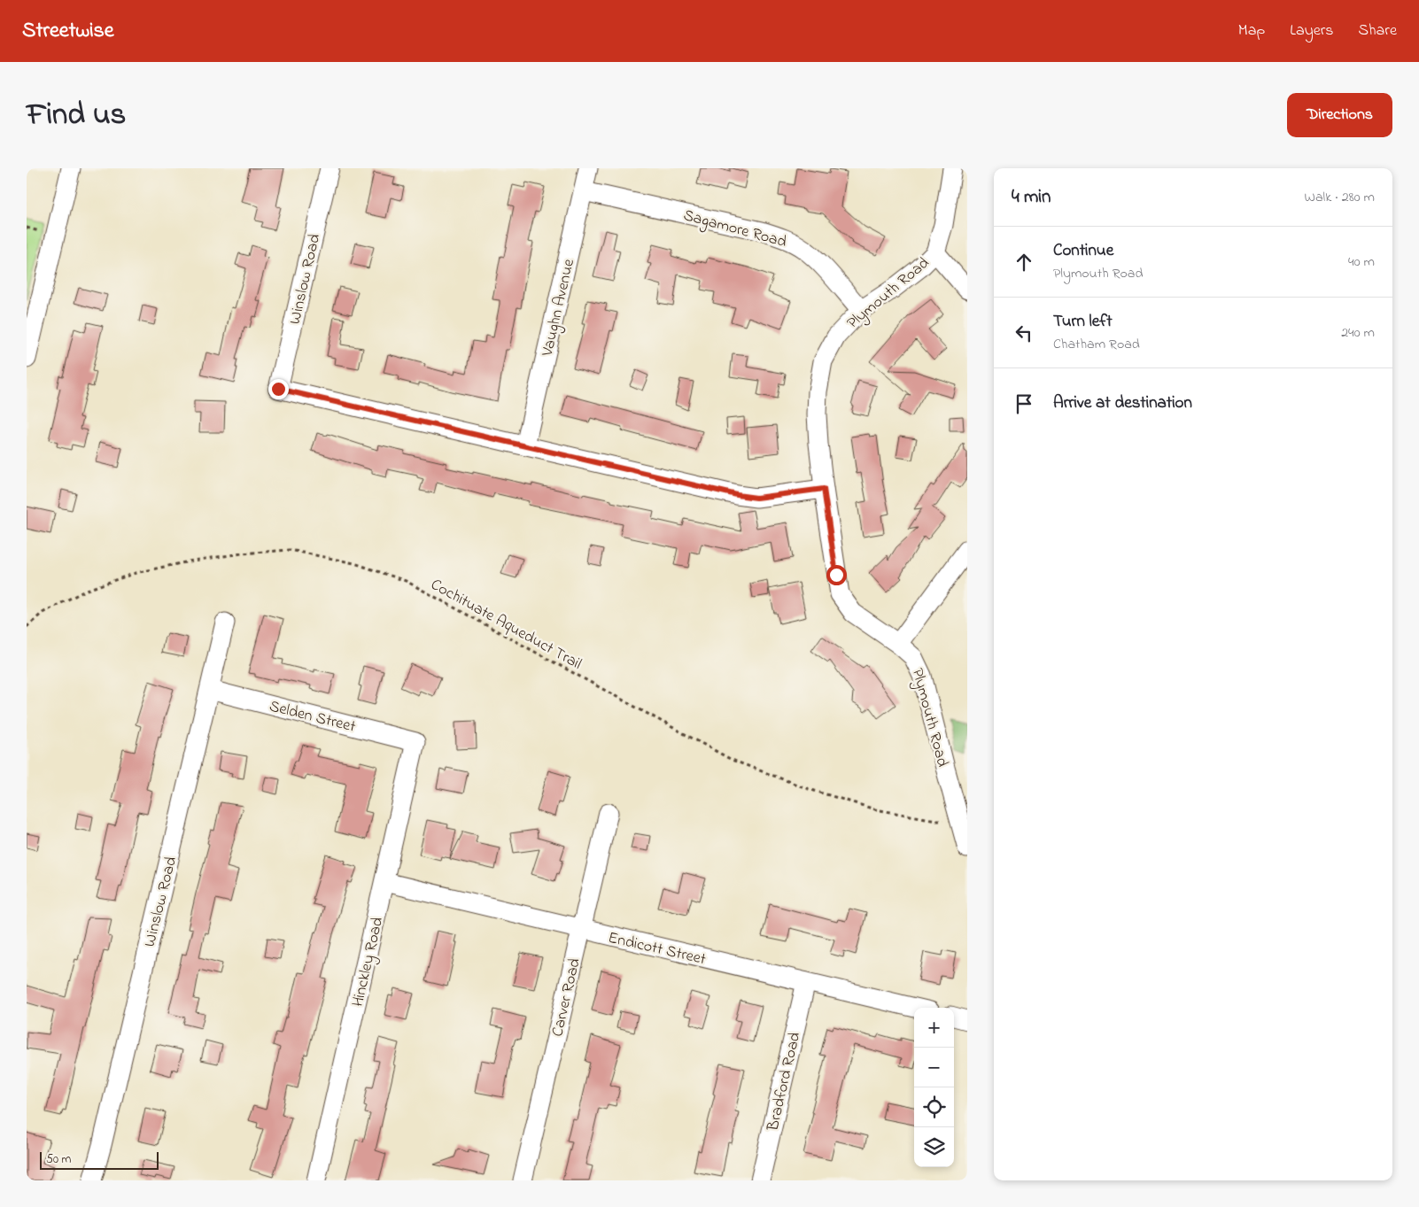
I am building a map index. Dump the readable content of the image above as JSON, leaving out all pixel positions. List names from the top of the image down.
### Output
{
  "streets": {
    "street": [
      "Sagamore Road",
      "Winslow Road",
      "Plymouth Road",
      "Vaughn Avenue",
      "Selden Street",
      "Endicott Street",
      "Hinckley Road",
      "Carver Road",
      "Bradford Road"
    ],
    "path": ["Cochituate Aqueduct Trail"]
  },
  "crossings": [
    ["Sagamore Road", "Plymouth Road"],
    ["Sagamore Road", "Vaughn Avenue"],
    ["Winslow Road", "Vaughn Avenue"],
    ["Winslow Road", "Selden Street"],
    ["Plymouth Road", "Cochituate Aqueduct Trail"],
    ["Selden Street", "Hinckley Road"],
    ["Endicott Street", "Hinckley Road"],
    ["Endicott Street", "Carver Road"],
    ["Endicott Street", "Bradford Road"]
  ],
  "scale_bar": "50 m",
  "page": {
    "header": "Streetwise",
    "nav": ["Map", "Layers", "Share"],
    "title": "Find us",
    "buttons": "Directions",
    "heading": ["4 min", "Walk · 280 m"],
    "list": [
      ["Continue", "Plymouth Road", "40 m"],
      ["Turn left", "Chatham Road", "240 m"],
      "Arrive at destination"
    ],
    "map_buttons": ["+", "−"],
    "scale": "50 m"
  }
}
